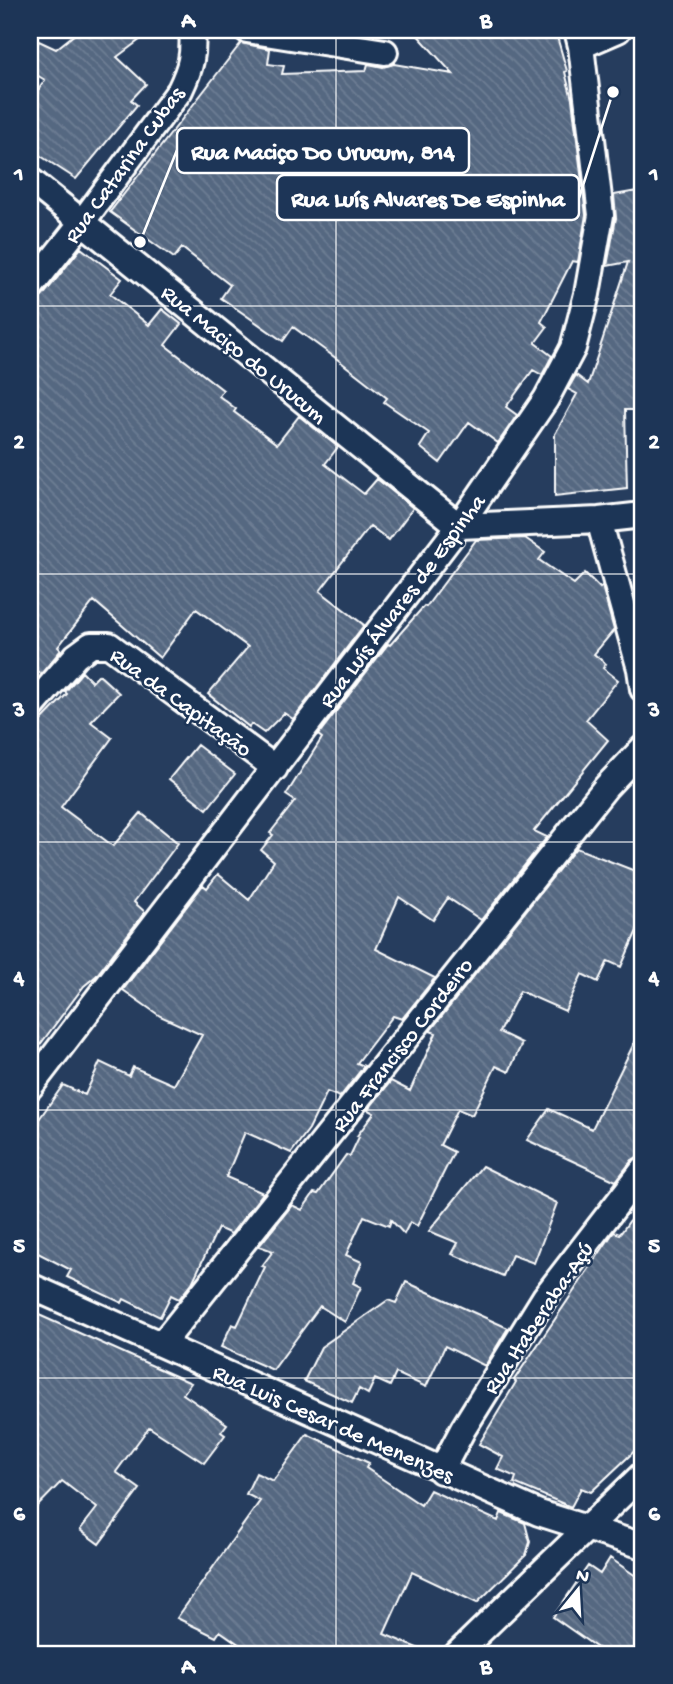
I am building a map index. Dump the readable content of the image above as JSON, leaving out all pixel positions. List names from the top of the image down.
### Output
{
  "streets": {
    "street": [
      "Rua Catarina Cubas",
      "Rua Maciço do Urucum",
      "Rua Luís Álvares de Espinha",
      "Rua da Capitação",
      "Rua Francisco Cordeiro",
      "Rua Itaberaba-Açú",
      "Rua Luis Cesar de Menenzes"
    ]
  },
  "crossings": [
    ["Rua Catarina Cubas", "Rua Maciço do Urucum"],
    ["Rua Maciço do Urucum", "Rua Luís Álvares de Espinha"],
    ["Rua Luís Álvares de Espinha", "Rua da Capitação"],
    ["Rua Francisco Cordeiro", "Rua Luis Cesar de Menenzes"],
    ["Rua Itaberaba-Açú", "Rua Luis Cesar de Menenzes"]
  ],
  "places": ["Rua Luís Alvares De Espinha", "Rua Maciço Do Urucum, 814"],
  "north": "top",
  "grid": {
    "columns": ["A", "B"],
    "rows": [
      "1",
      "2",
      "3",
      "4",
      "5",
      "6"
    ]
  }
}
